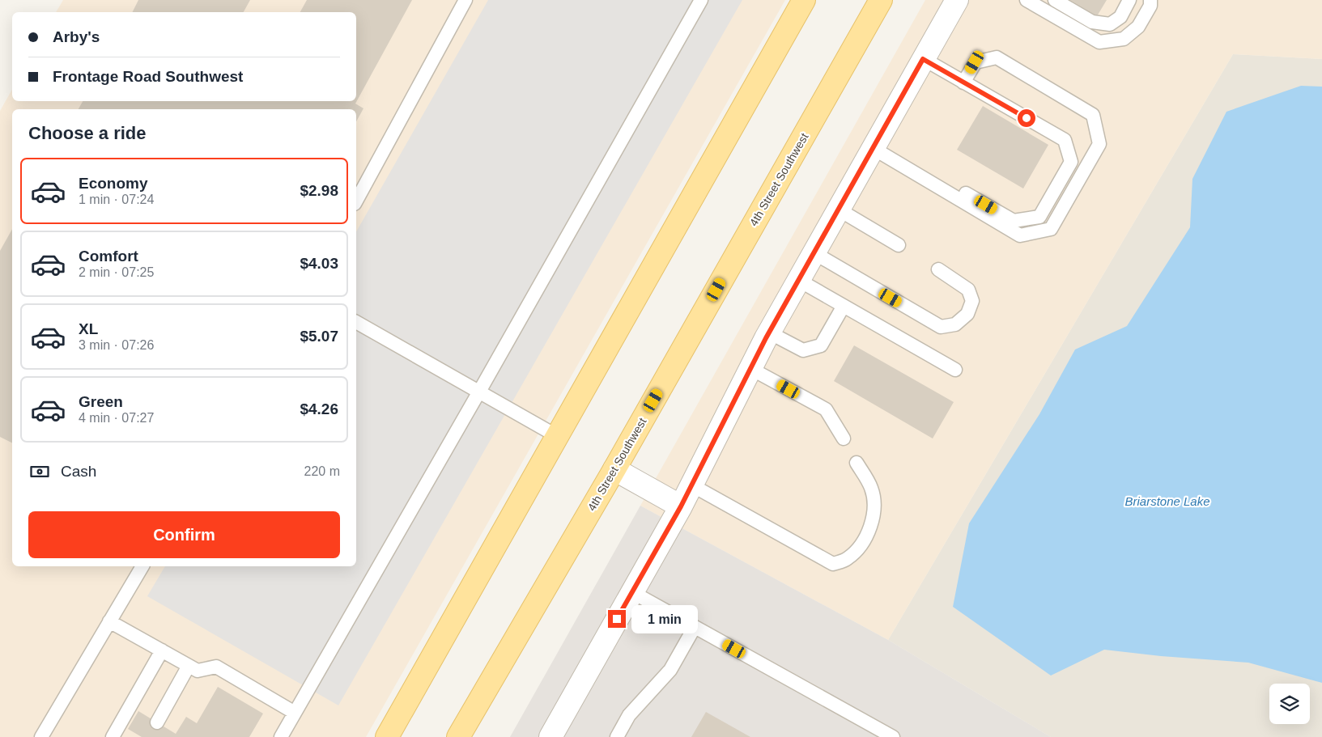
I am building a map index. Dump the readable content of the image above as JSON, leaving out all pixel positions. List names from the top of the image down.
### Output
{
  "streets": {
    "main road": ["4th Street Southwest"]
  },
  "water": ["Briarstone Lake"],
  "page": {
    "banner": ["Arby's", "Frontage Road Southwest"],
    "heading": "Choose a ride",
    "list": [
      {
        "name": "Economy",
        "note": "1 min · 07:24",
        "value": "$2.98"
      },
      {
        "name": "Comfort",
        "note": "2 min · 07:25",
        "value": "$4.03"
      },
      {
        "name": "XL",
        "note": "3 min · 07:26",
        "value": "$5.07"
      },
      {
        "name": "Green",
        "note": "4 min · 07:27",
        "value": "$4.26"
      }
    ],
    "pay": ["Cash", "220 m"],
    "buttons": "Confirm",
    "bubble": "1 min"
  }
}
